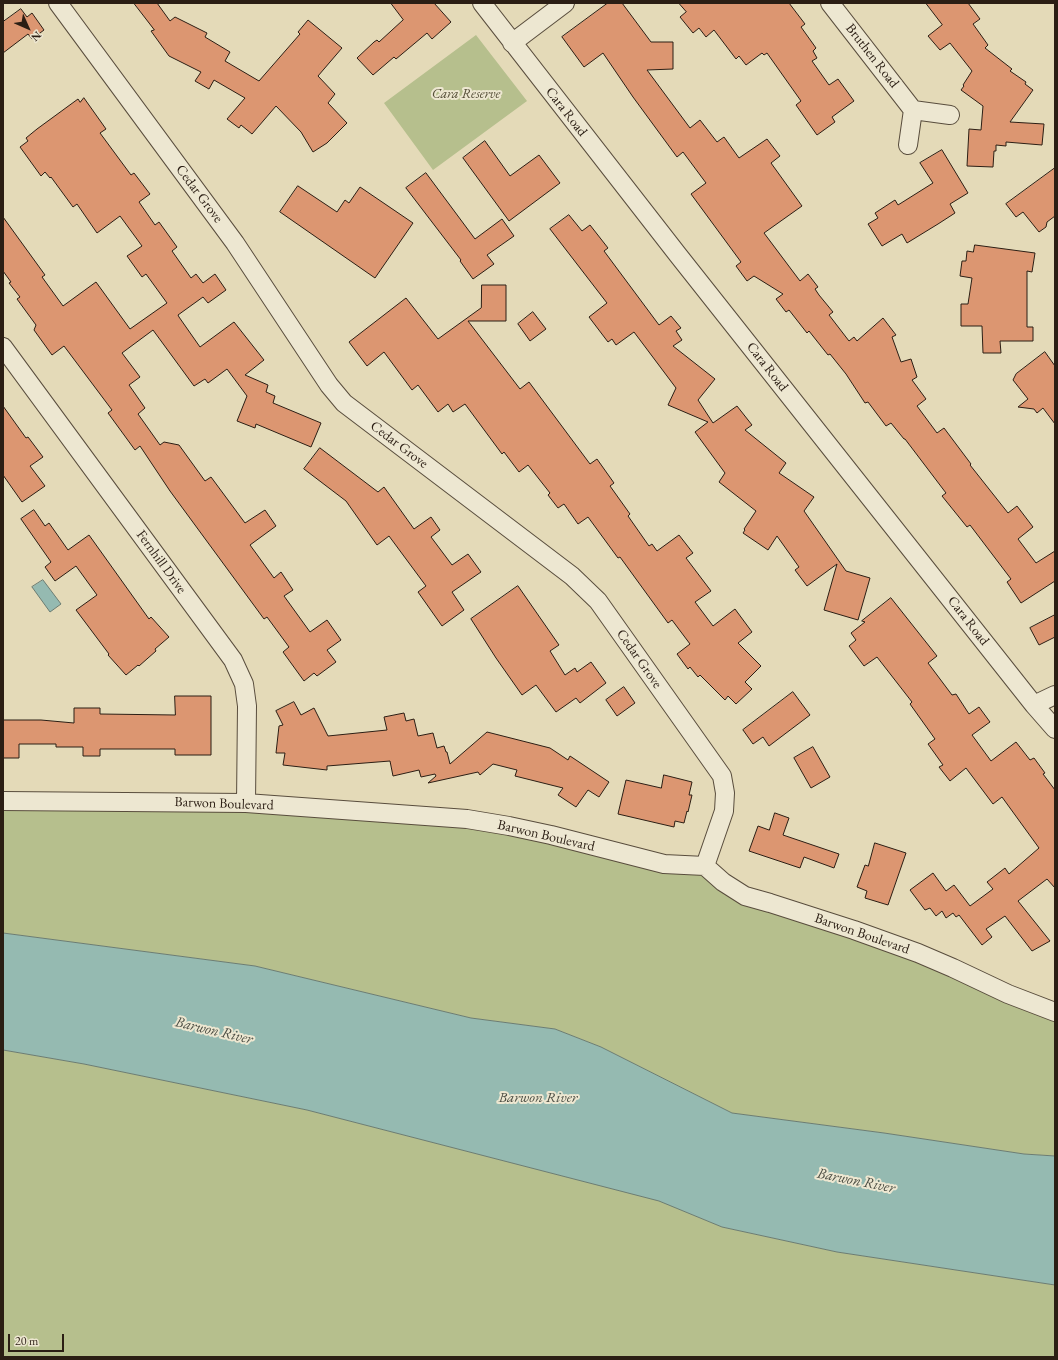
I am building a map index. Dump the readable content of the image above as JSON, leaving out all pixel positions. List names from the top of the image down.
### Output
{
  "streets": {
    "street": [
      "Bruthen Road",
      "Cara Road",
      "Cedar Grove",
      "Fernhill Drive",
      "Barwon Boulevard"
    ]
  },
  "crossings": [
    ["Cedar Grove", "Barwon Boulevard"],
    ["Fernhill Drive", "Barwon Boulevard"]
  ],
  "water": ["Barwon River"],
  "parks": ["Cara Reserve"],
  "scale_bar": "20 m",
  "north": "bottom right"
}
